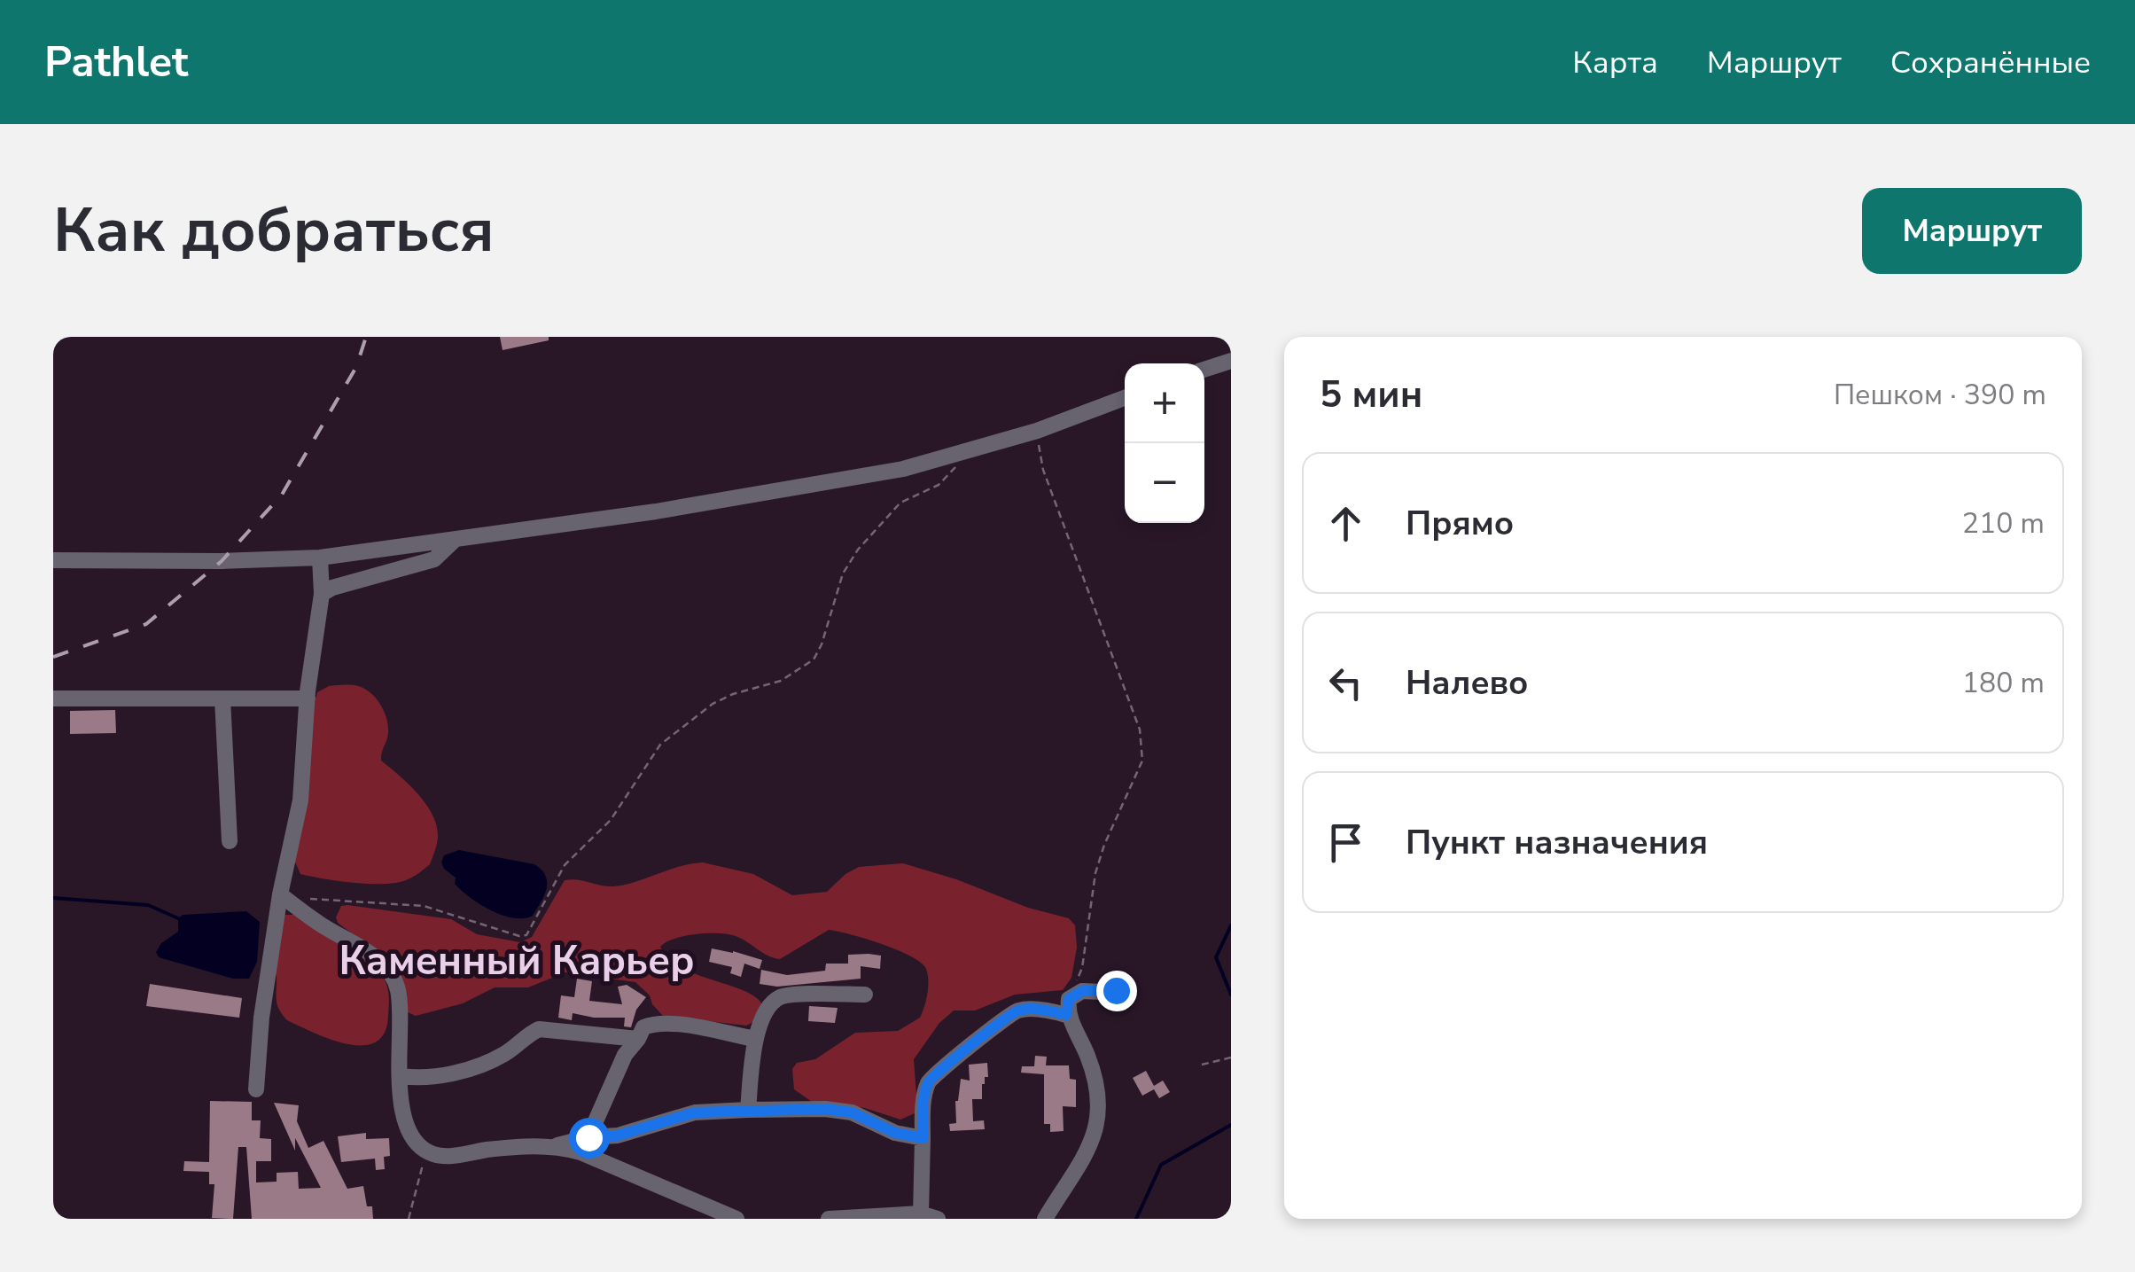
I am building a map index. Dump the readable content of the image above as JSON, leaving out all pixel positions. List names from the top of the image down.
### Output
{
  "districts": ["Каменный Карьер"],
  "page": {
    "header": "Pathlet",
    "nav": ["Карта", "Маршрут", "Сохранённые"],
    "title": "Как добраться",
    "buttons": "Маршрут",
    "heading": ["5 мин", "Пешком · 390 m"],
    "map_buttons": ["+", "−"],
    "list": [
      ["Прямо", "210 m"],
      ["Налево", "180 m"],
      "Пункт назначения"
    ]
  }
}
